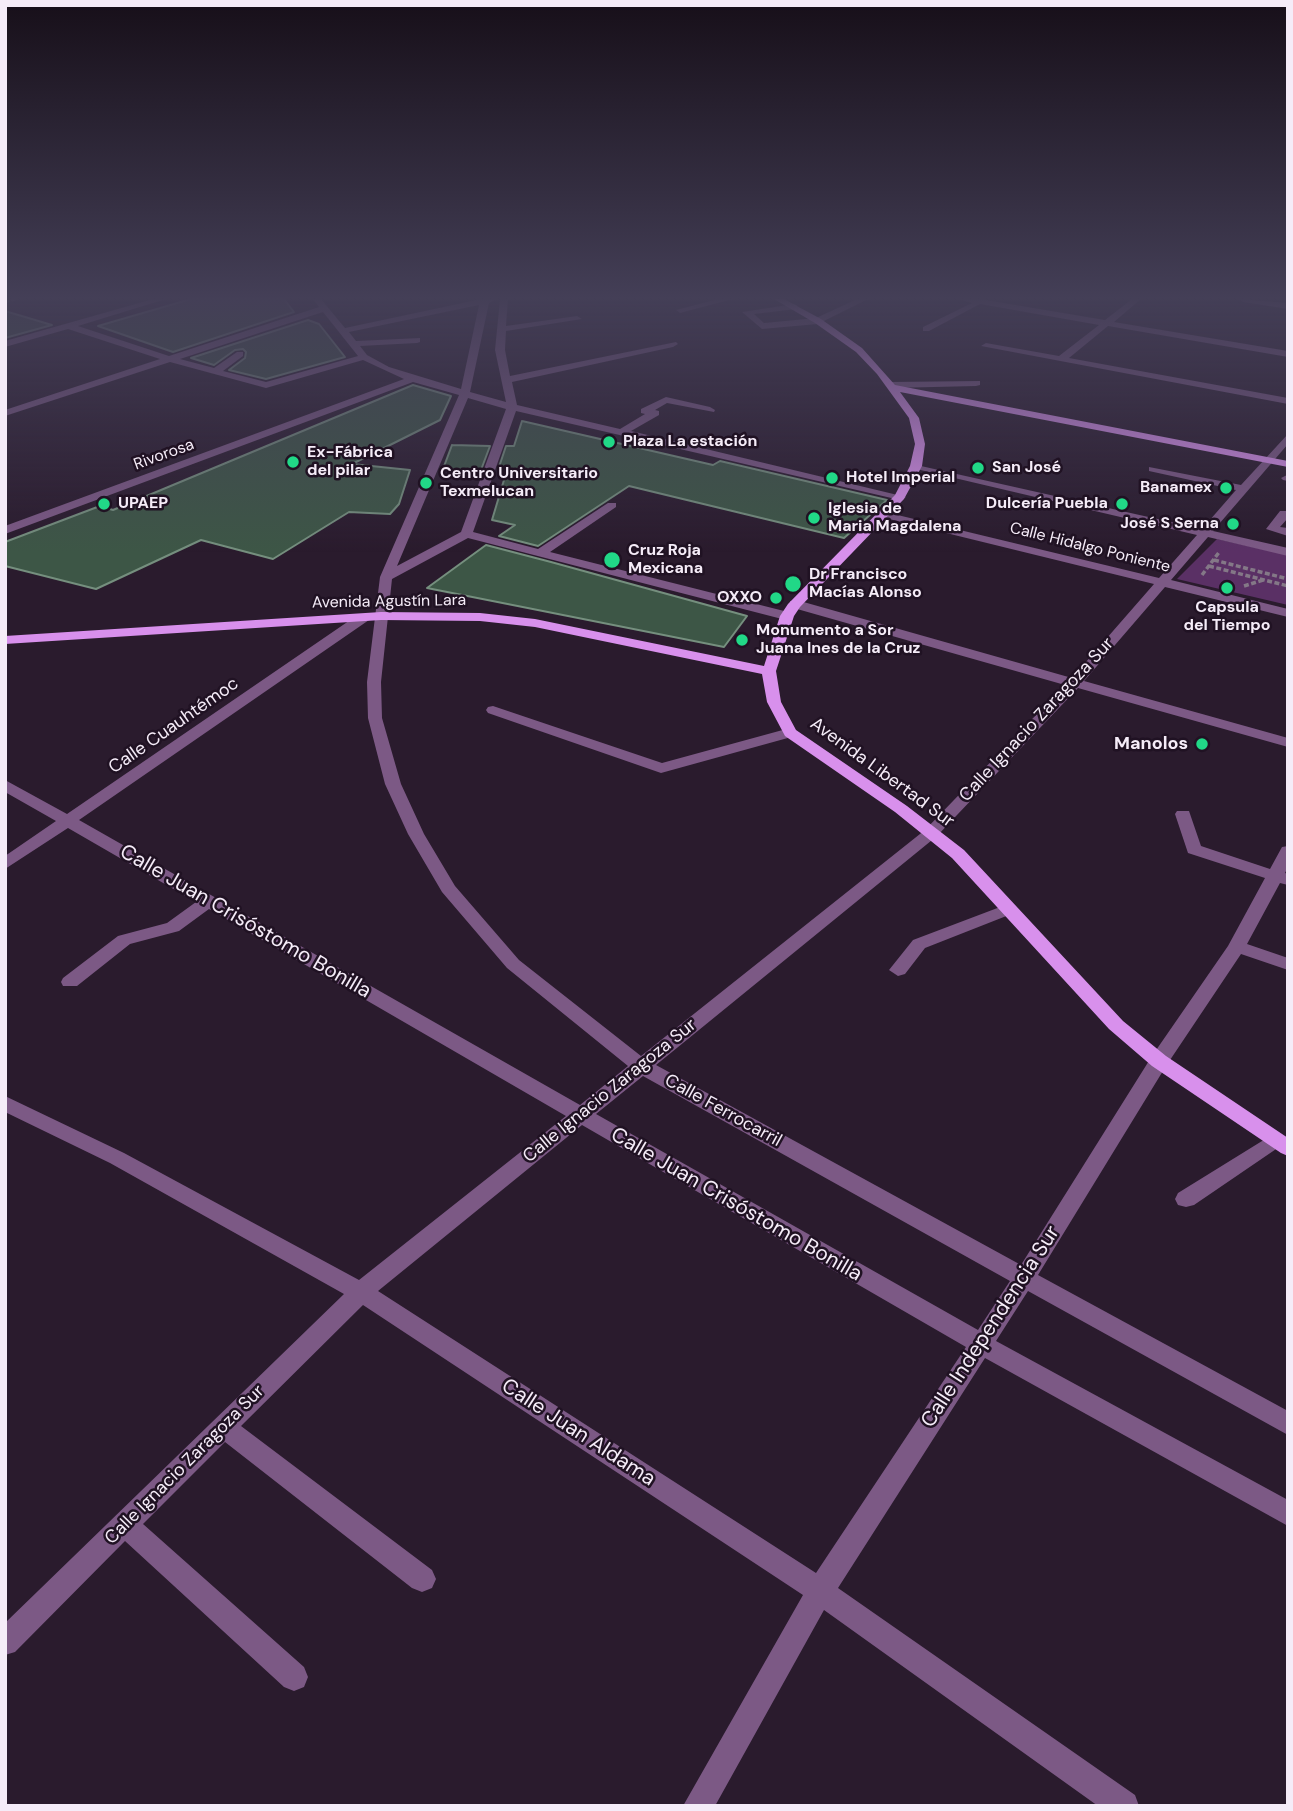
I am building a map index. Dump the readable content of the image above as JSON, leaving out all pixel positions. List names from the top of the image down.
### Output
{
  "streets": {
    "main road": ["Avenida Agustín Lara", "Avenida Libertad Sur"],
    "street": [
      "Rivorosa",
      "Calle Hidalgo Poniente",
      "Calle Ignacio Zaragoza Sur",
      "Calle Cuauhtémoc",
      "Calle Juan Crisóstomo Bonilla",
      "Calle Ferrocarril",
      "Calle Independencia Sur",
      "Calle Juan Aldama"
    ]
  },
  "crossings": [
    ["Calle Hidalgo Poniente", "Calle Ignacio Zaragoza Sur"],
    ["Avenida Agustín Lara", "Calle Cuauhtémoc"],
    ["Avenida Agustín Lara", "Avenida Libertad Sur"],
    ["Avenida Agustín Lara", "Calle Ferrocarril"],
    ["Calle Ignacio Zaragoza Sur", "Avenida Libertad Sur"],
    ["Calle Ignacio Zaragoza Sur", "Calle Juan Crisóstomo Bonilla"],
    ["Calle Ignacio Zaragoza Sur", "Calle Ferrocarril"],
    ["Calle Ignacio Zaragoza Sur", "Calle Juan Aldama"],
    ["Calle Cuauhtémoc", "Calle Juan Crisóstomo Bonilla"],
    ["Calle Cuauhtémoc", "Calle Ferrocarril"],
    ["Avenida Libertad Sur", "Calle Independencia Sur"],
    ["Calle Juan Crisóstomo Bonilla", "Calle Independencia Sur"],
    ["Calle Ferrocarril", "Calle Independencia Sur"],
    ["Calle Independencia Sur", "Calle Juan Aldama"]
  ],
  "places": [
    "Plaza La estación",
    "Ex-Fábrica del pilar",
    "San José",
    "Hotel Imperial",
    "Centro Universitario Texmelucan",
    "Banamex",
    "UPAEP",
    "Dulcería Puebla",
    "Iglesia de Maria Magdalena",
    "José S Serna",
    "Cruz Roja Mexicana",
    "Dr Francisco Macías Alonso",
    "Capsula del Tiempo",
    "OXXO",
    "Monumento a Sor Juana Ines de la Cruz",
    "Manolos"
  ]
}
